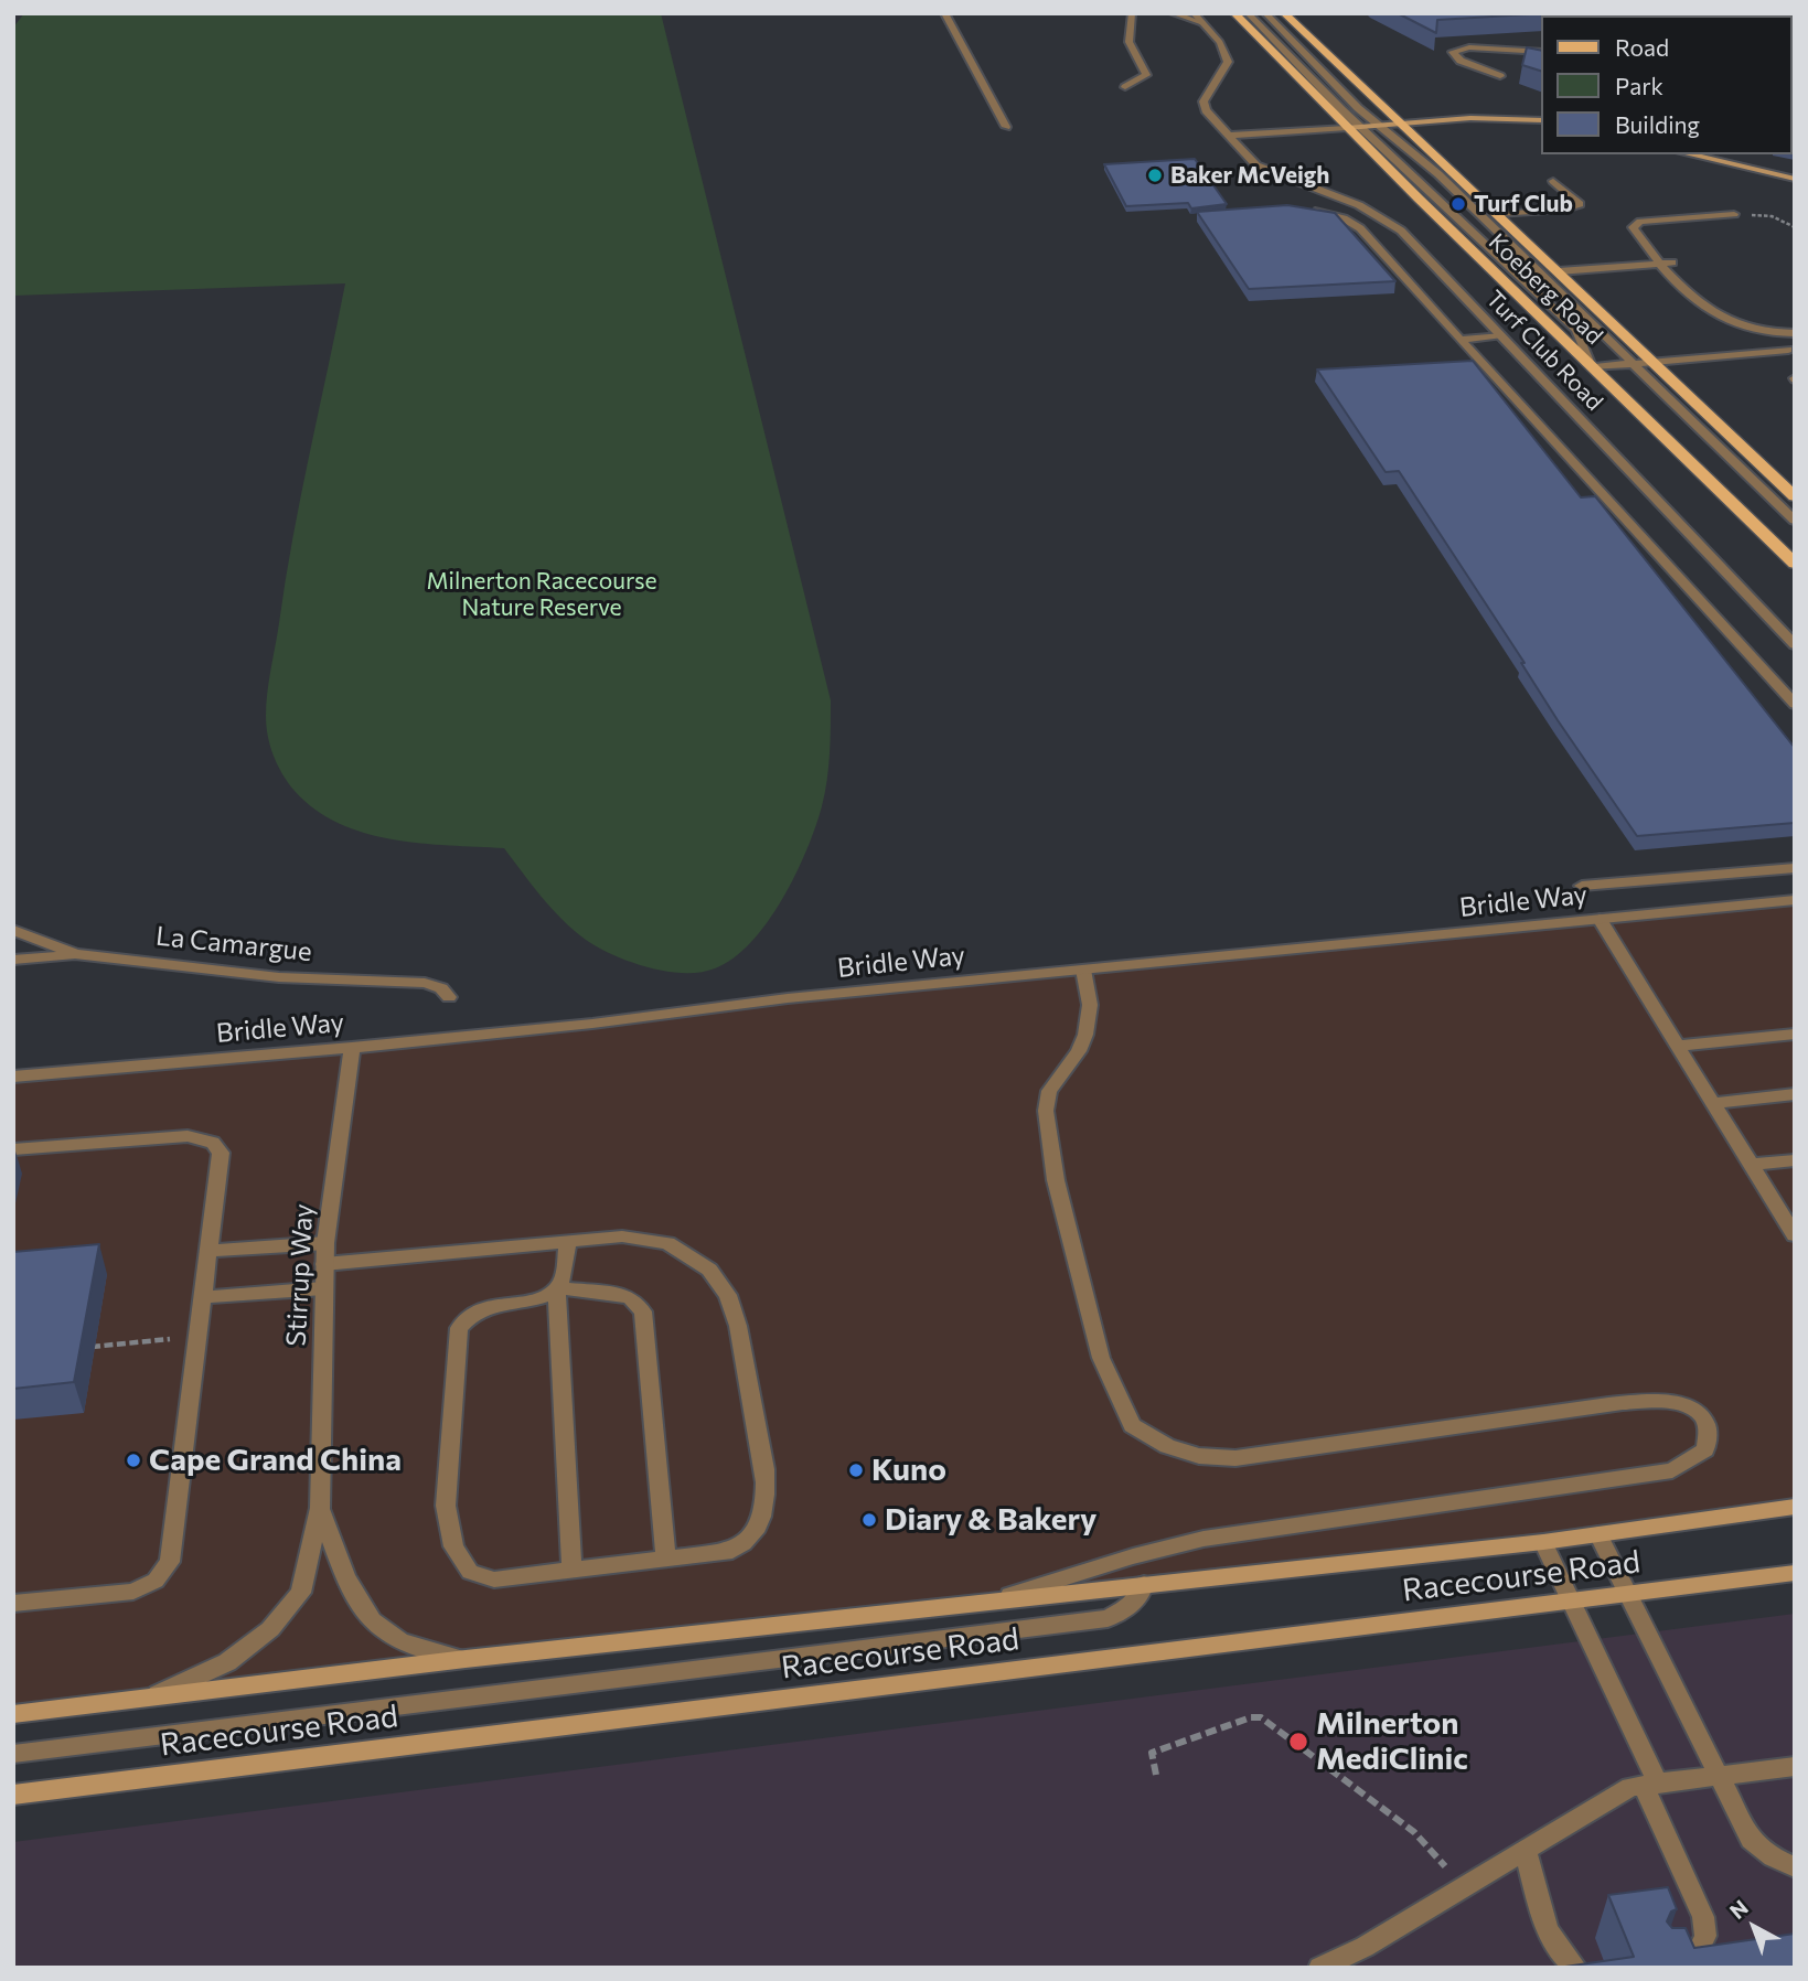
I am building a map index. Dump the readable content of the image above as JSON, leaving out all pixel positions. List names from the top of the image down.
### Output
{
  "streets": {
    "main road": ["Koeberg Road", "Racecourse Road"],
    "street": [
      "Turf Club Road",
      "Bridle Way",
      "La Camargue",
      "Stirrup Way"
    ]
  },
  "crossings": [
    ["Bridle Way", "Stirrup Way"],
    ["Stirrup Way", "Racecourse Road"]
  ],
  "parks": ["Milnerton Racecourse Nature Reserve"],
  "places": [
    "Baker McVeigh",
    "Turf Club",
    "Cape Grand China",
    "Kuno",
    "Diary & Bakery",
    "Milnerton MediClinic"
  ],
  "legend": ["Road", "Park", "Building"],
  "north": "top left"
}
